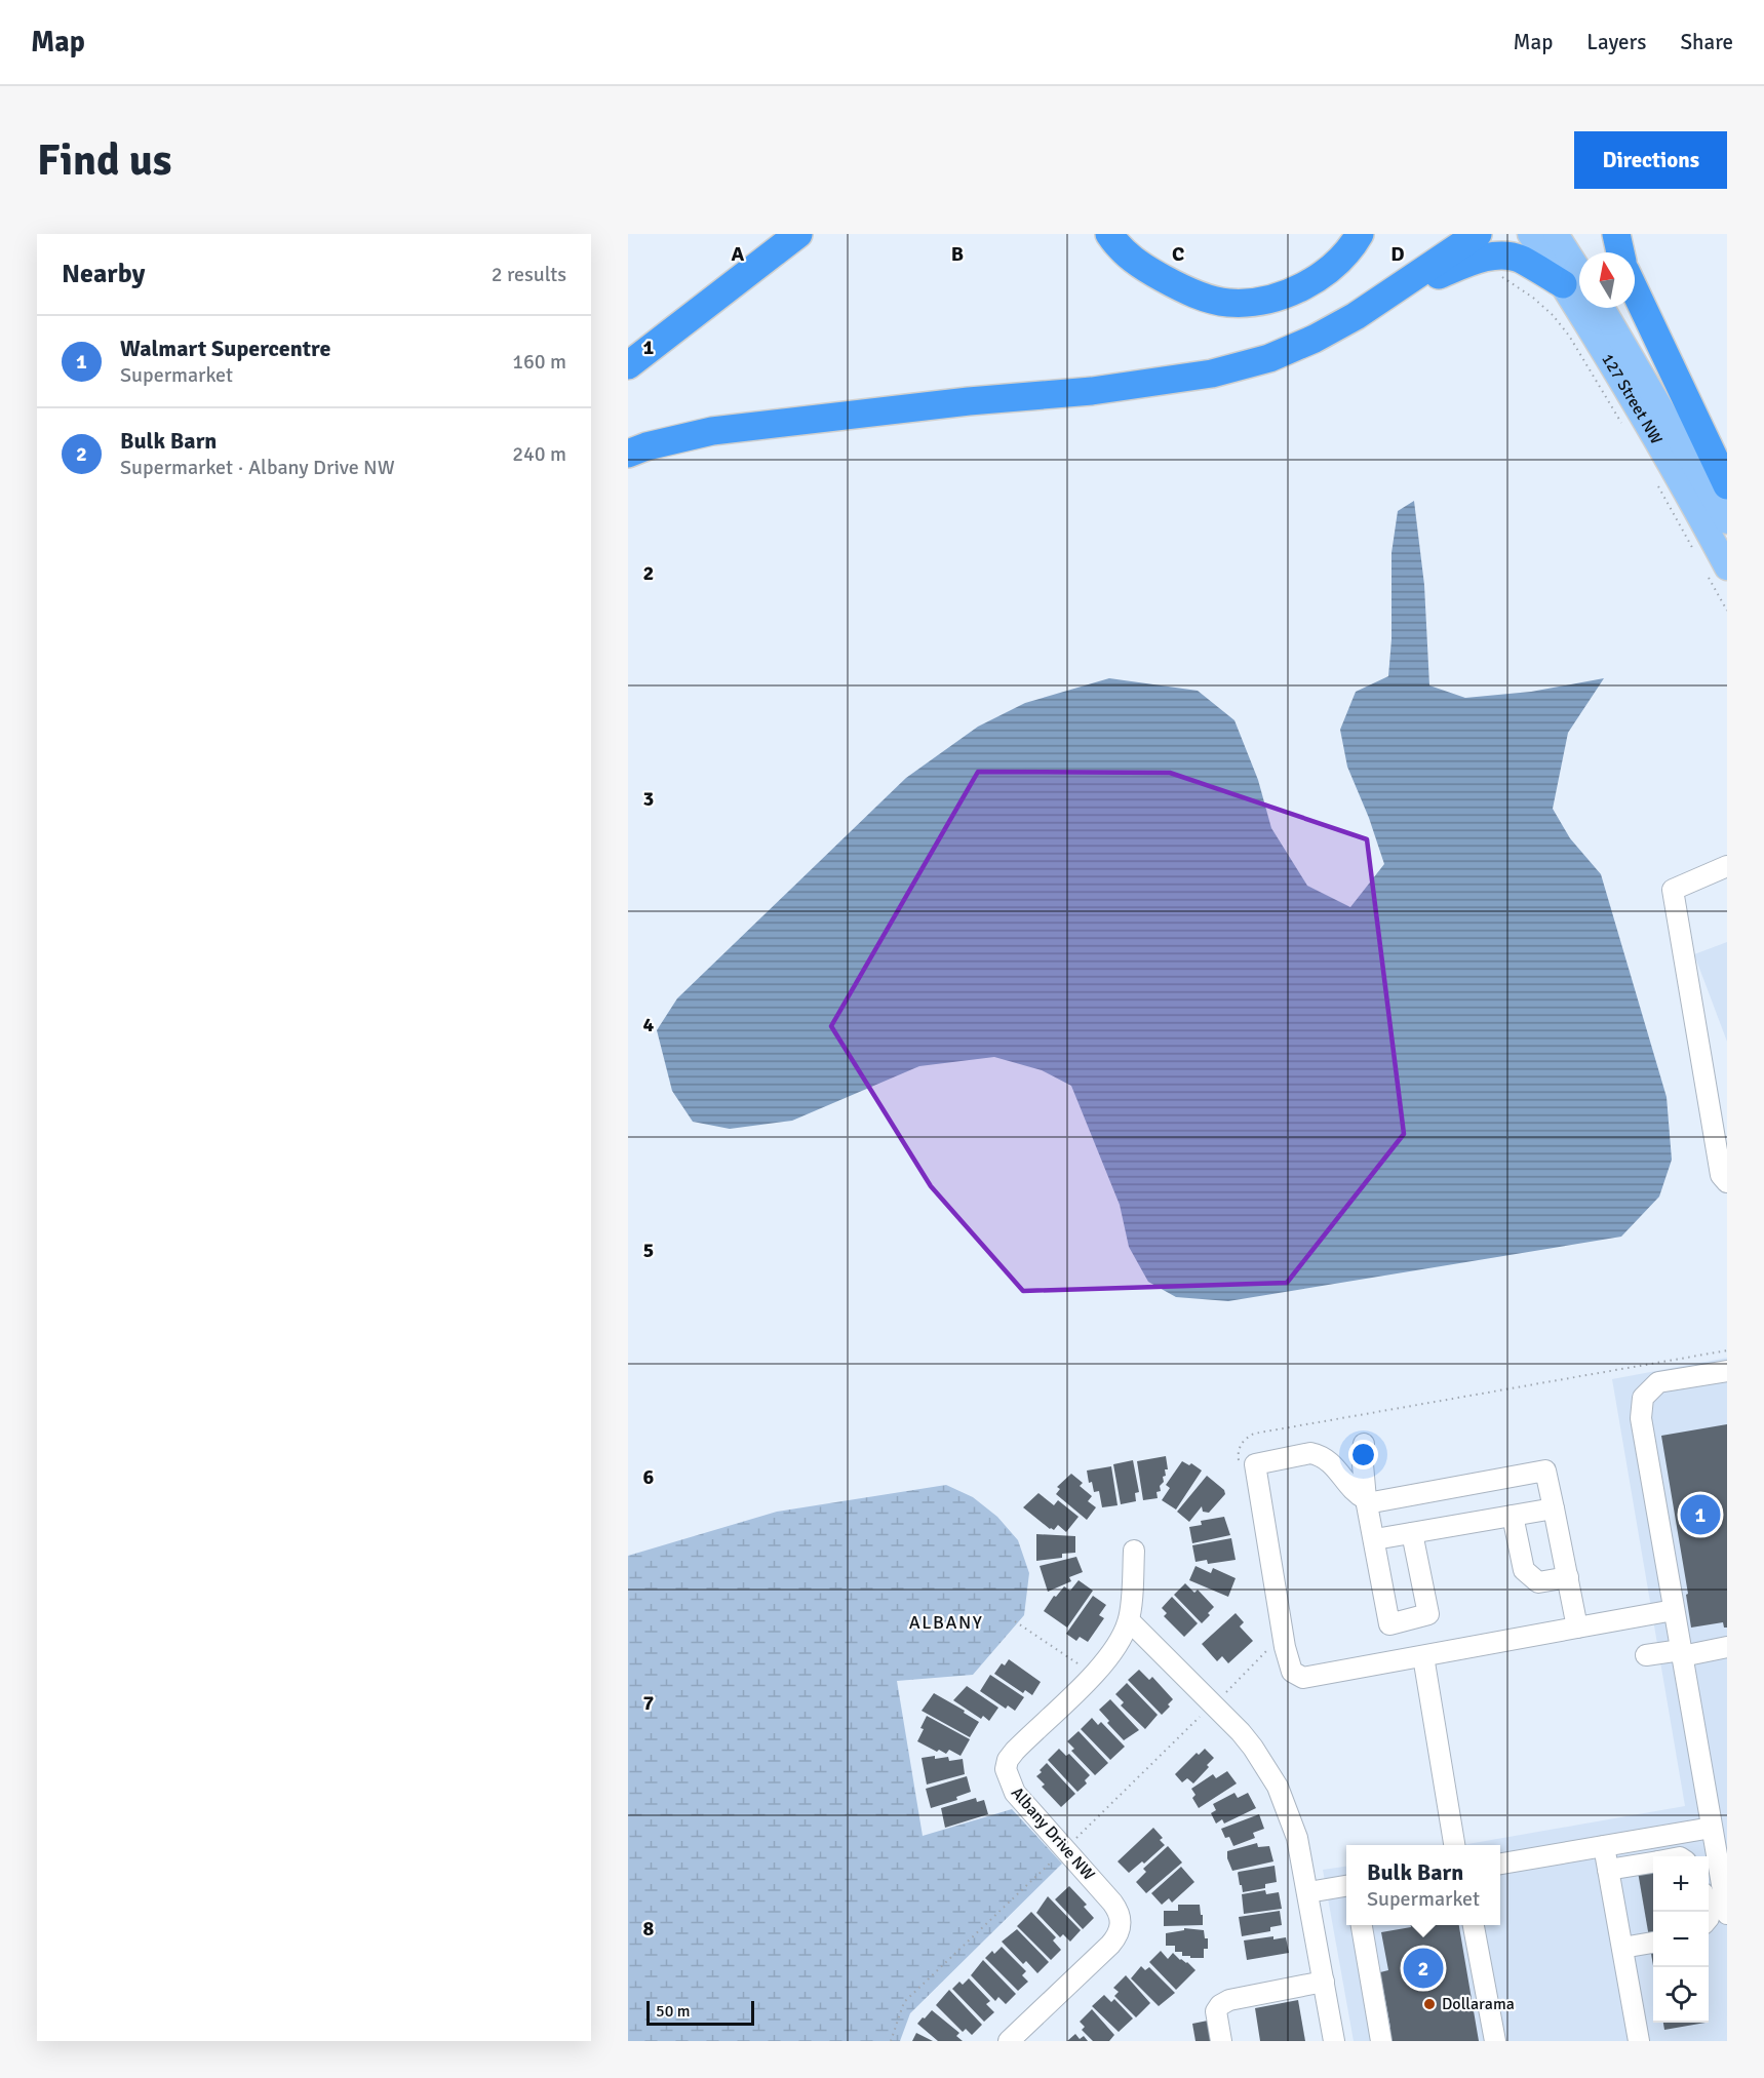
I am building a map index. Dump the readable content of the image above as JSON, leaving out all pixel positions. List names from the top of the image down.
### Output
{
  "streets": {
    "main road": ["127 Street NW"],
    "street": ["Albany Drive NW"]
  },
  "districts": ["ALBANY"],
  "places": ["Dollarama"],
  "scale_bar": "50 m",
  "north": "top",
  "page": {
    "header": "Map",
    "nav": ["Map", "Layers", "Share"],
    "buttons": "Directions",
    "title": "Find us",
    "heading": ["Nearby", "2 results"],
    "list": [
      {
        "mark": "1",
        "name": "Walmart Supercentre",
        "note": "Supermarket",
        "value": "160 m"
      },
      {
        "mark": "2",
        "name": "Bulk Barn",
        "note": "Supermarket · Albany Drive NW",
        "value": "240 m"
      }
    ],
    "pins": ["1", "2"],
    "popup": ["Bulk Barn", "Supermarket"],
    "map_buttons": ["+", "−"],
    "scale": "50 m"
  },
  "grid": {
    "columns": [
      "A",
      "B",
      "C",
      "D"
    ],
    "rows": [
      "1",
      "2",
      "3",
      "4",
      "5",
      "6",
      "7",
      "8"
    ]
  }
}
